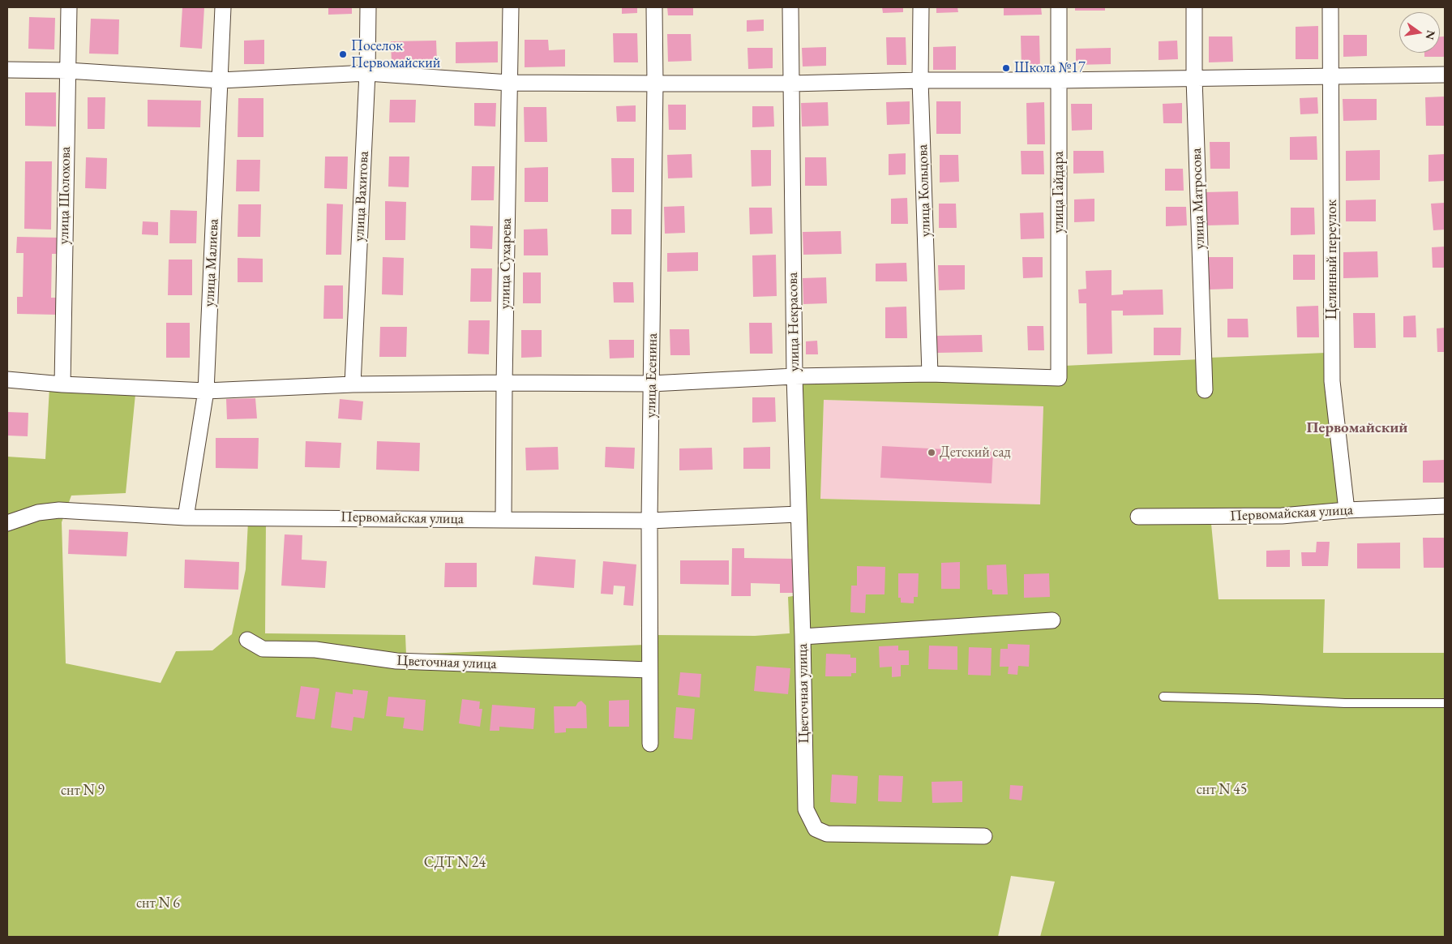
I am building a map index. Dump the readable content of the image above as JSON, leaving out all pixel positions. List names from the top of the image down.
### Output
{
  "streets": {
    "street": [
      "улица Кольцова",
      "улица Гайдара",
      "улица Шолохова",
      "улица Вахитова",
      "улица Матросова",
      "Целинный переулок",
      "улица Малиева",
      "улица Сухарева",
      "улица Некрасова",
      "улица Есенина",
      "Первомайская улица",
      "Цветочная улица"
    ]
  },
  "crossings": [
    ["улица Кольцова", "улица Гайдара"],
    ["Целинный переулок", "Первомайская улица"],
    ["улица Малиева", "Первомайская улица"],
    ["улица Сухарева", "Первомайская улица"],
    ["улица Некрасова", "Первомайская улица"],
    ["улица Некрасова", "Цветочная улица"],
    ["улица Есенина", "Первомайская улица"],
    ["улица Есенина", "Цветочная улица"]
  ],
  "districts": ["Первомайский"],
  "parks": [
    "снт N 45",
    "снт N 9",
    "СДТ N 24",
    "снт N 6"
  ],
  "places": ["Поселок Первомайский", "Школа №17", "Детский сад"],
  "north": "right"
}
